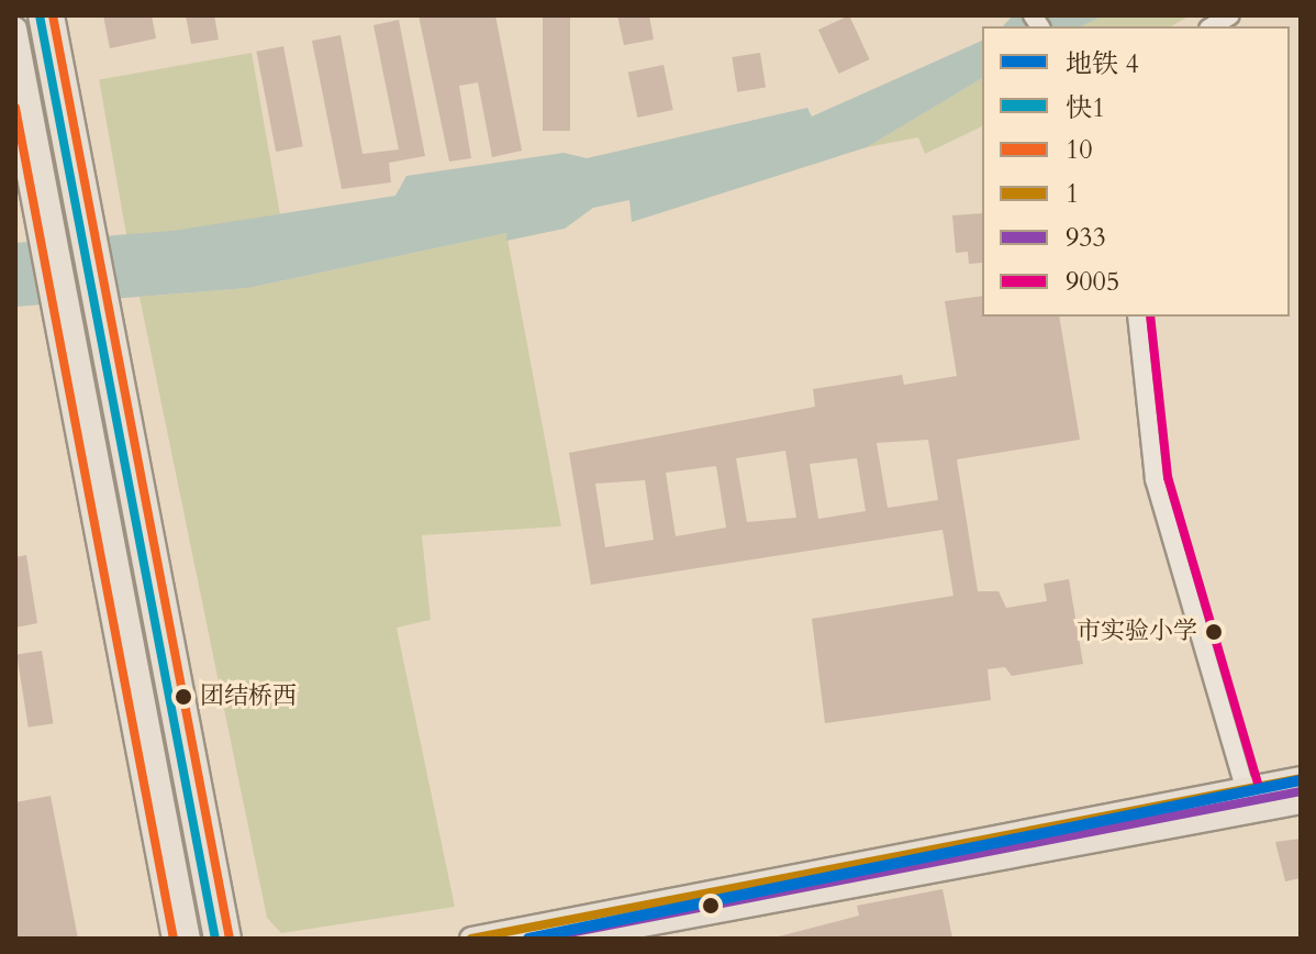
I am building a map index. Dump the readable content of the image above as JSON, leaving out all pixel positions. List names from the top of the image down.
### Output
{
  "places": ["市实验小学", "团结桥西"],
  "lines": [
    "transit line 快1",
    "transit line 10",
    "transit line 9005",
    "transit line 1",
    "metro line 4",
    "transit line 933"
  ],
  "legend": [
    "地铁 4",
    "快1",
    "10",
    "1",
    "933",
    "9005"
  ]
}
